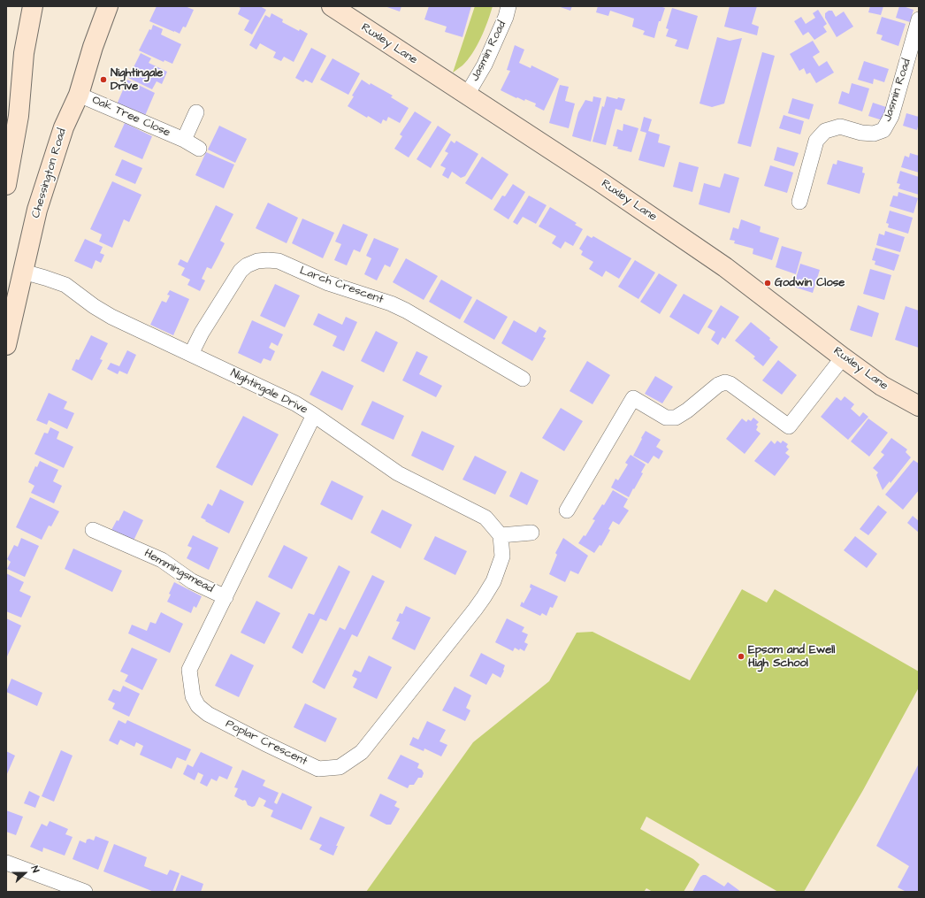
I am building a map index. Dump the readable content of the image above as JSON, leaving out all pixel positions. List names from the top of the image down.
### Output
{
  "streets": {
    "main road": ["Ruxley Lane", "Chessington Road"],
    "street": [
      "Jasmin Road",
      "Oak Tree Close",
      "Larch Crescent",
      "Nightingale Drive",
      "Hemmingsmead",
      "Poplar Crescent"
    ]
  },
  "crossings": [
    ["Ruxley Lane", "Jasmin Road"],
    ["Oak Tree Close", "Chessington Road"],
    ["Chessington Road", "Nightingale Drive"],
    ["Larch Crescent", "Nightingale Drive"],
    ["Nightingale Drive", "Poplar Crescent"],
    ["Hemmingsmead", "Poplar Crescent"]
  ],
  "places": ["Nightingale Drive", "Godwin Close", "Epsom and Ewell High School"],
  "north": "right"
}
